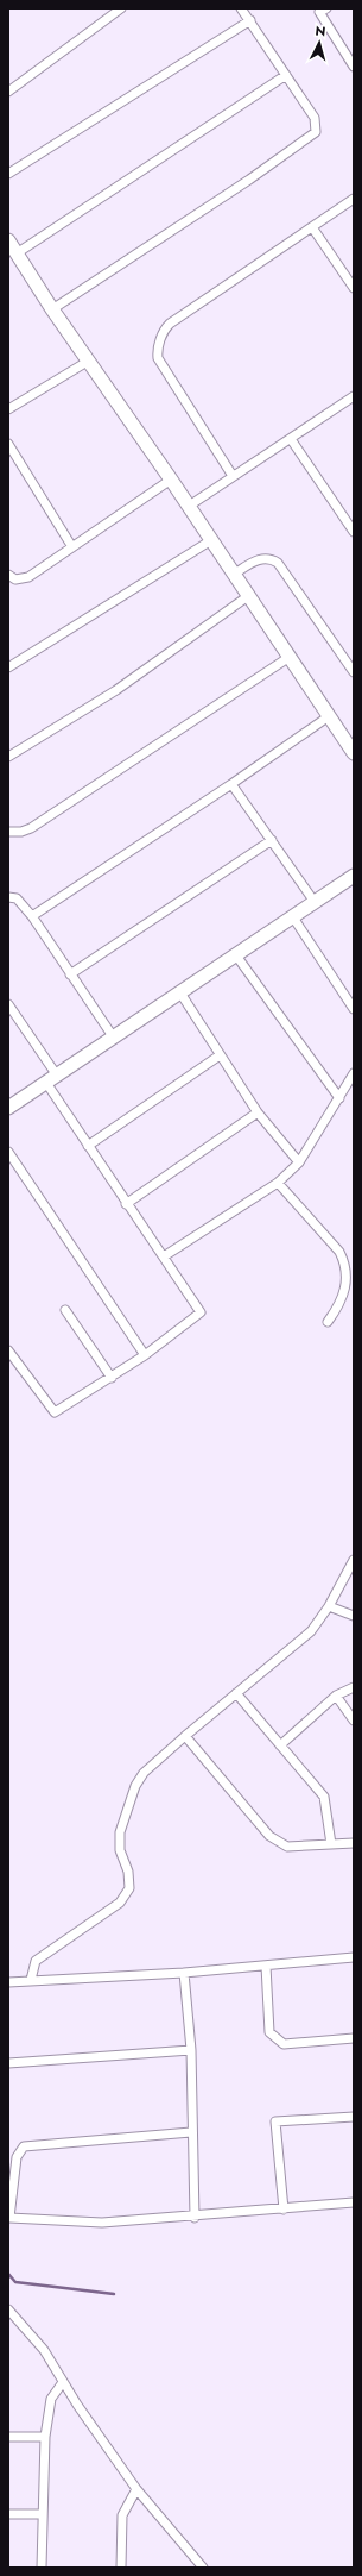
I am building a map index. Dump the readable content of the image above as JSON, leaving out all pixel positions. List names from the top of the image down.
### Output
{
  "north": "top"
}
